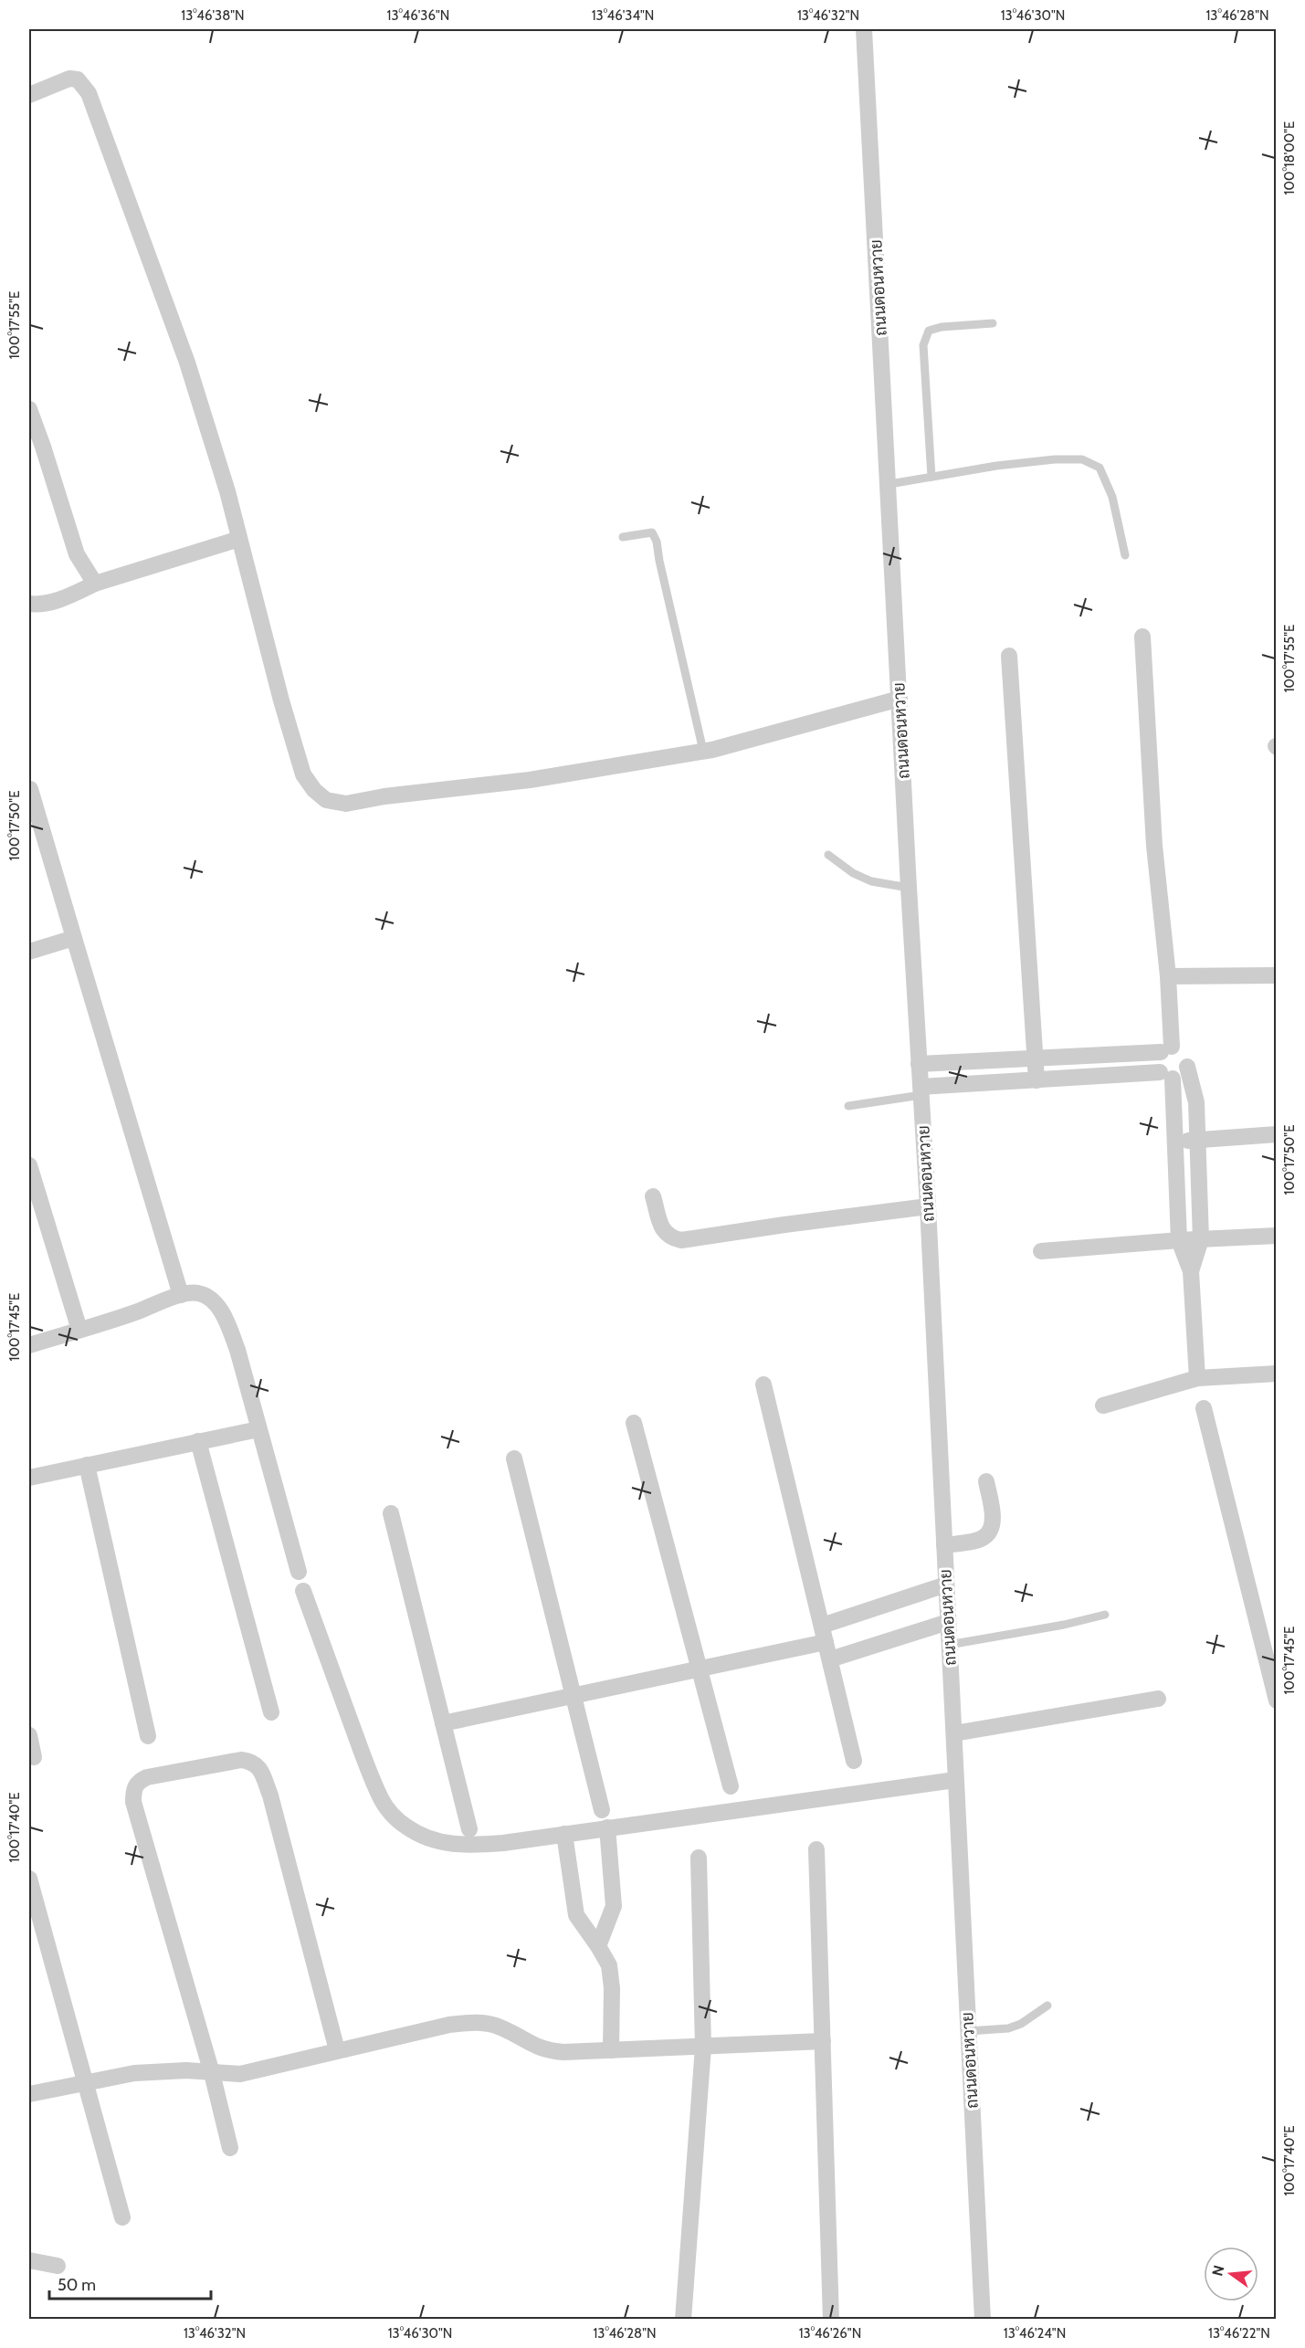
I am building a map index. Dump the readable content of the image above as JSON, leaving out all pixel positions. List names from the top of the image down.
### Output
{
  "streets": {
    "street": ["ถนนดอนหวาย"]
  },
  "scale_bar": "50 m",
  "north": "left",
  "coordinates": [
    "13°46'38\"N",
    "13°46'36\"N",
    "13°46'34\"N",
    "13°46'32\"N",
    "13°46'30\"N",
    "13°46'28\"N",
    "100°18'00\"E",
    "100°17'55\"E",
    "100°17'50\"E",
    "100°17'45\"E",
    "100°17'40\"E",
    "13°46'26\"N",
    "13°46'24\"N",
    "13°46'22\"N"
  ]
}
